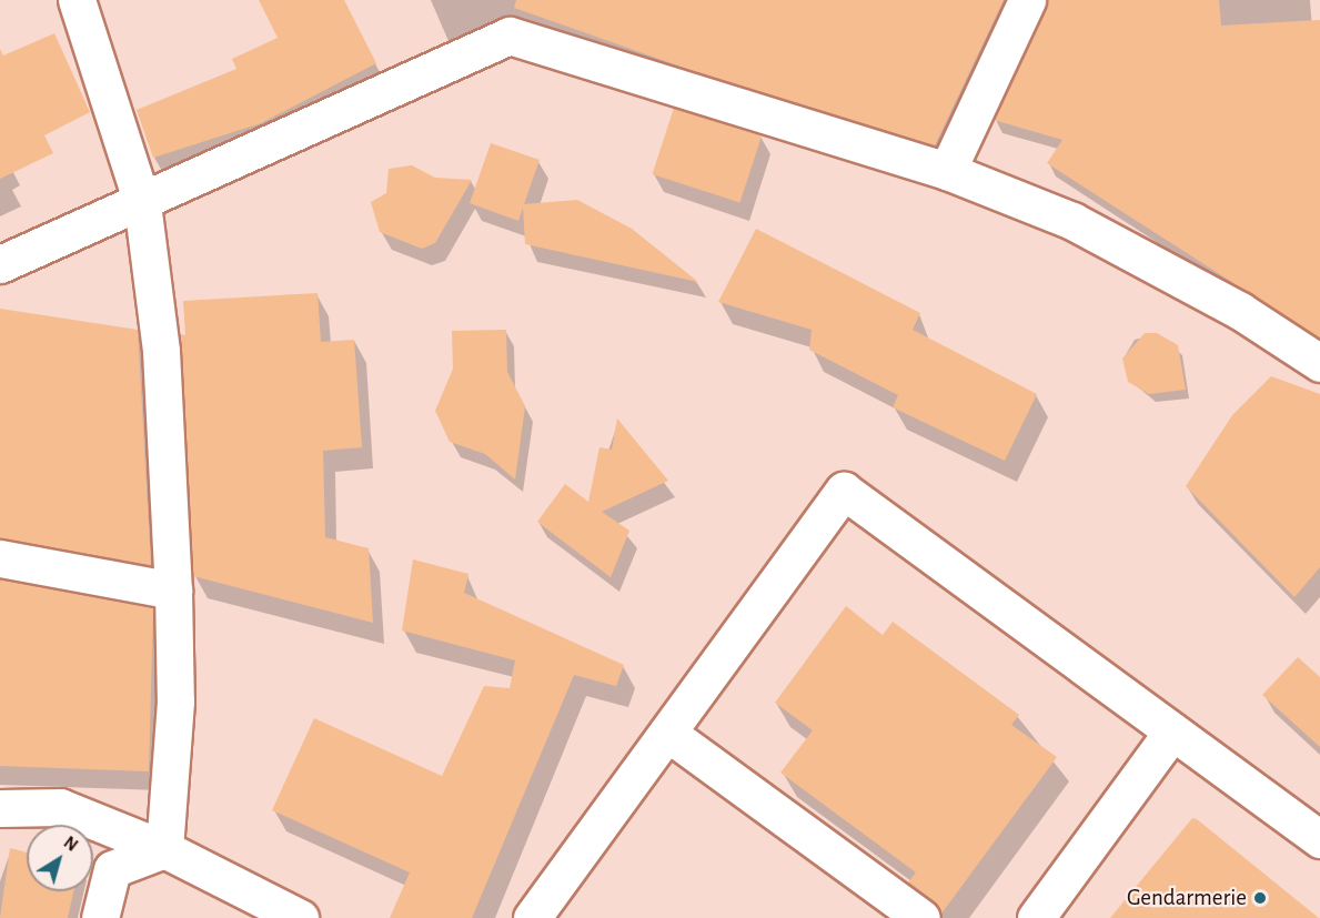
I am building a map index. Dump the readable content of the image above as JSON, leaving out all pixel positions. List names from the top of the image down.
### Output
{
  "places": ["Gendarmerie"],
  "north": "top right"
}
